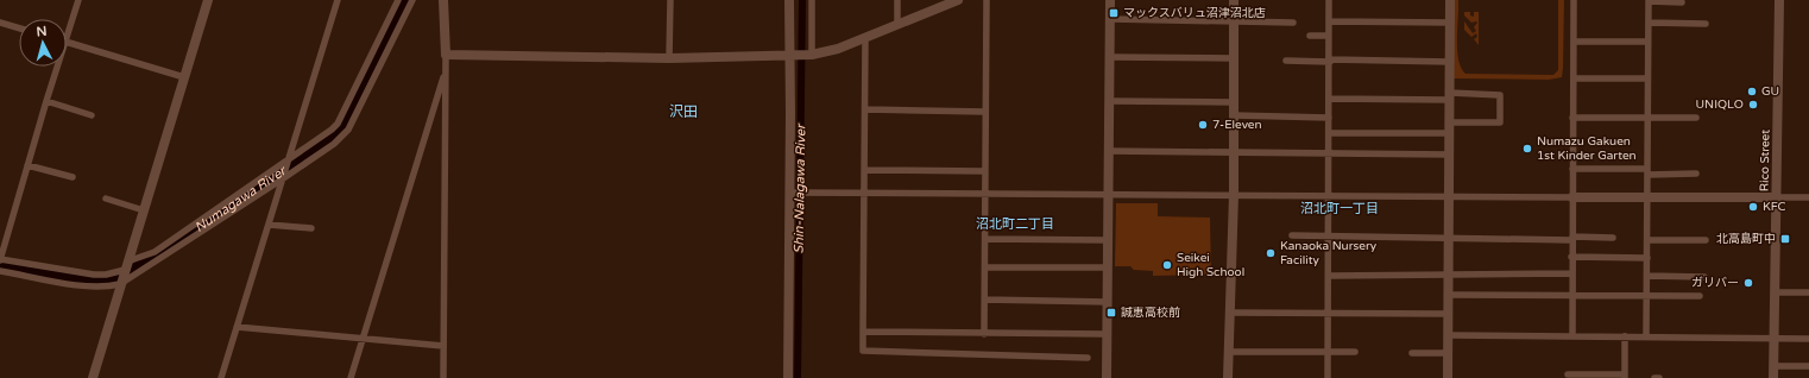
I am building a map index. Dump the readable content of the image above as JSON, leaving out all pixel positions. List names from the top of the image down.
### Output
{
  "streets": {
    "street": ["Rico Street"]
  },
  "districts": ["沢田", "沼北町一丁目", "沼北町二丁目"],
  "water": ["Shin-Nalagawa River", "Numagawa River"],
  "places": {
    "transit": ["マックスバリュ沼津沼北店", "北高島町中", "誠恵高校前"],
    "other": [
      "GU",
      "UNIQLO",
      "7-Eleven",
      "Numazu Gakuen 1st Kinder Garten",
      "KFC",
      "Kanaoka Nursery Facility",
      "Seikei High School",
      "ガリバー"
    ]
  },
  "north": "top"
}
